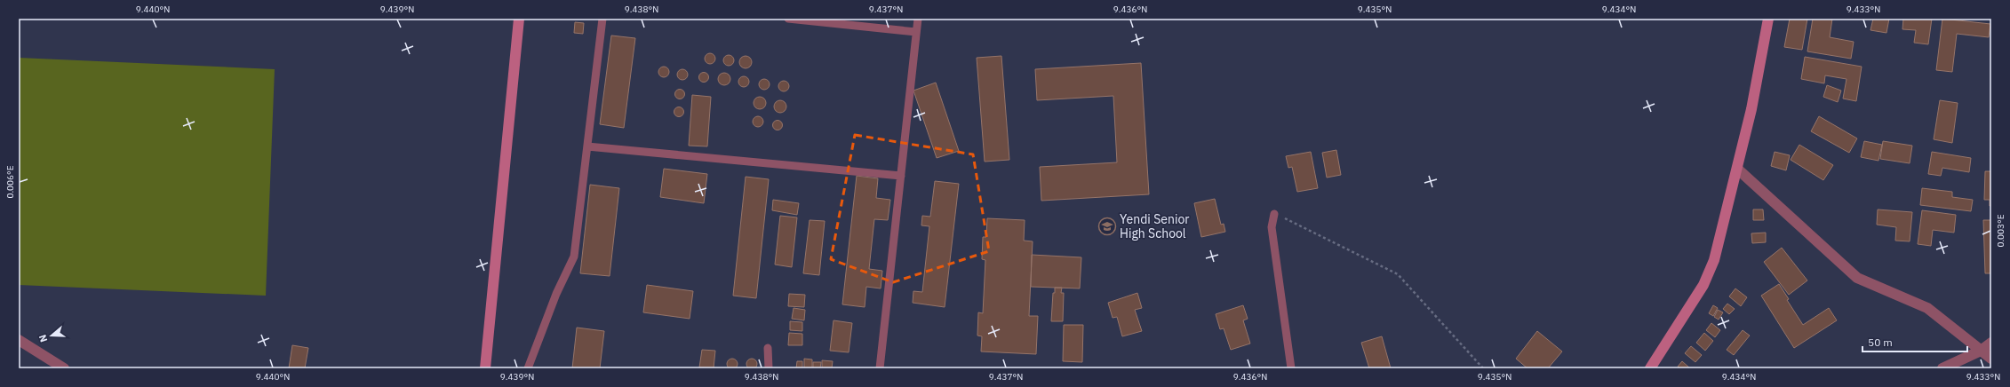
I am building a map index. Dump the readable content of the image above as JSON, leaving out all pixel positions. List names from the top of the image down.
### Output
{
  "places": {
    "school or university": ["Yendi Senior High School"]
  },
  "scale_bar": "50 m",
  "north": "left",
  "coordinates": [
    "9.440°N",
    "9.439°N",
    "9.438°N",
    "9.437°N",
    "9.436°N",
    "9.435°N",
    "9.434°N",
    "9.433°N",
    "0.006°E",
    "0.003°E"
  ]
}
